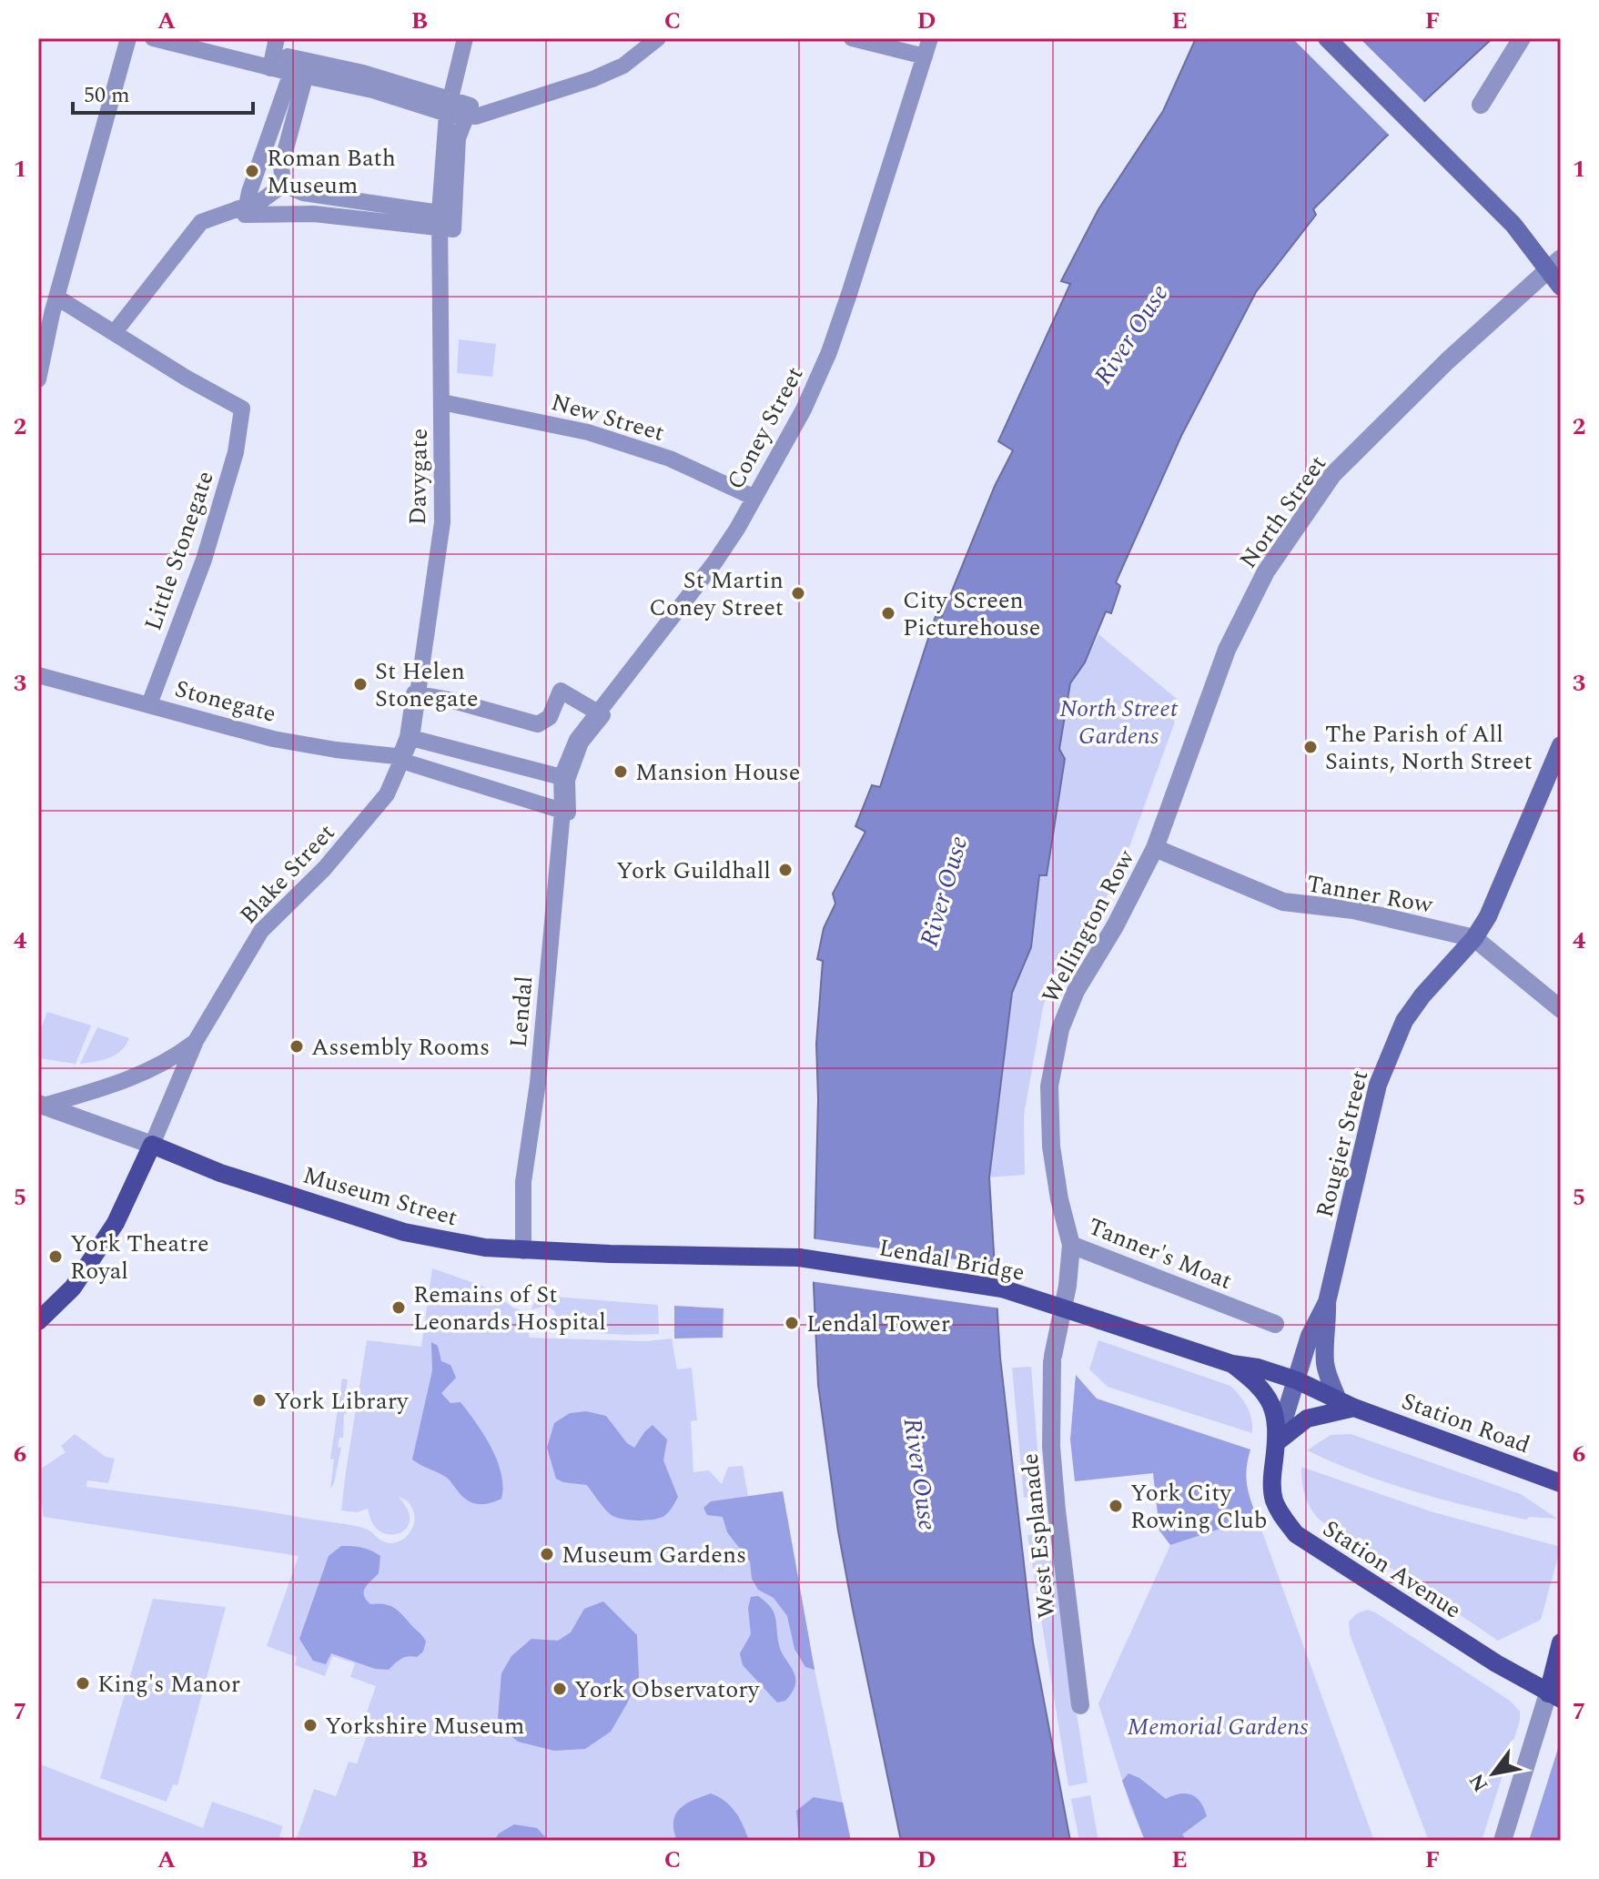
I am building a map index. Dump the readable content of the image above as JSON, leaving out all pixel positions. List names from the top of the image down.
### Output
{
  "streets": {
    "main road": [
      "Rougier Street",
      "Museum Street",
      "Lendal Bridge",
      "Station Road",
      "Station Avenue"
    ],
    "street": [
      "New Street",
      "Coney Street",
      "Davygate",
      "North Street",
      "Little Stonegate",
      "Stonegate",
      "Blake Street",
      "Tanner Row",
      "Wellington Row",
      "Lendal",
      "Tanner's Moat",
      "West Esplanade"
    ]
  },
  "crossings": [
    ["New Street", "Coney Street"],
    ["New Street", "Davygate"],
    ["Coney Street", "Lendal"],
    ["Davygate", "Blake Street"],
    ["North Street", "Tanner Row"],
    ["North Street", "Wellington Row"],
    ["Little Stonegate", "Stonegate"],
    ["Stonegate", "Blake Street"],
    ["Stonegate", "Lendal"],
    ["Blake Street", "Museum Street"],
    ["Tanner Row", "Wellington Row"],
    ["Tanner Row", "Rougier Street"],
    ["Wellington Row", "Tanner's Moat"],
    ["Lendal", "Museum Street"],
    ["Rougier Street", "Station Road"],
    ["Rougier Street", "Station Avenue"],
    ["Museum Street", "Lendal Bridge"],
    ["Tanner's Moat", "West Esplanade"],
    ["Lendal Bridge", "Station Road"],
    ["Station Road", "Station Avenue"]
  ],
  "water": ["River Ouse"],
  "parks": ["North Street Gardens", "Memorial Gardens"],
  "places": [
    "Roman Bath Museum",
    "St Martin Coney Street",
    "City Screen Picturehouse",
    "St Helen Stonegate",
    "The Parish of All Saints, North Street",
    "Mansion House",
    "York Guildhall",
    "Assembly Rooms",
    "York Theatre Royal",
    "Remains of St Leonards Hospital",
    "Lendal Tower",
    "York Library",
    "York City Rowing Club",
    "Museum Gardens",
    "King's Manor",
    "York Observatory",
    "Yorkshire Museum"
  ],
  "scale_bar": "50 m",
  "north": "bottom left",
  "grid": {
    "columns": [
      "A",
      "B",
      "C",
      "D",
      "E",
      "F"
    ],
    "rows": [
      "1",
      "2",
      "3",
      "4",
      "5",
      "6",
      "7"
    ]
  }
}
